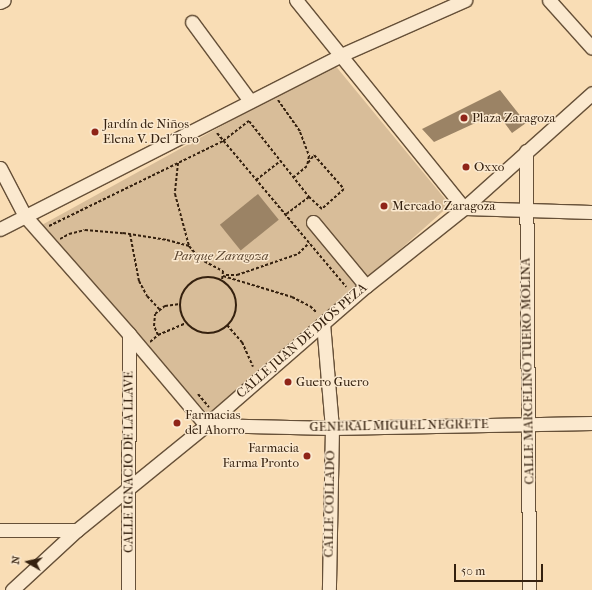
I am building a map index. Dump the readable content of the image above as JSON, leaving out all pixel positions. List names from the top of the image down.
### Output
{
  "streets": {
    "street": [
      "CALLE JUAN DE DIOS PEZA",
      "CALLE MARCELINO TUERO MOLINA",
      "GENERAL MIGUEL NEGRETE",
      "CALLE IGNACIO DE LA LLAVE",
      "CALLE COLLADO"
    ]
  },
  "crossings": [
    ["CALLE JUAN DE DIOS PEZA", "CALLE MARCELINO TUERO MOLINA"],
    ["CALLE JUAN DE DIOS PEZA", "GENERAL MIGUEL NEGRETE"],
    ["CALLE JUAN DE DIOS PEZA", "CALLE IGNACIO DE LA LLAVE"],
    ["CALLE JUAN DE DIOS PEZA", "CALLE COLLADO"],
    ["CALLE MARCELINO TUERO MOLINA", "GENERAL MIGUEL NEGRETE"],
    ["GENERAL MIGUEL NEGRETE", "CALLE IGNACIO DE LA LLAVE"],
    ["GENERAL MIGUEL NEGRETE", "CALLE COLLADO"]
  ],
  "parks": ["Parque Zaragoza"],
  "places": [
    "Plaza Zaragoza",
    "Jardín de Niños Elena V. Del Toro",
    "Oxxo",
    "Mercado Zaragoza",
    "Guero Guero",
    "Farmacias del Ahorro",
    "Farmacia Farma Pronto"
  ],
  "scale_bar": "50 m",
  "north": "left"
}
